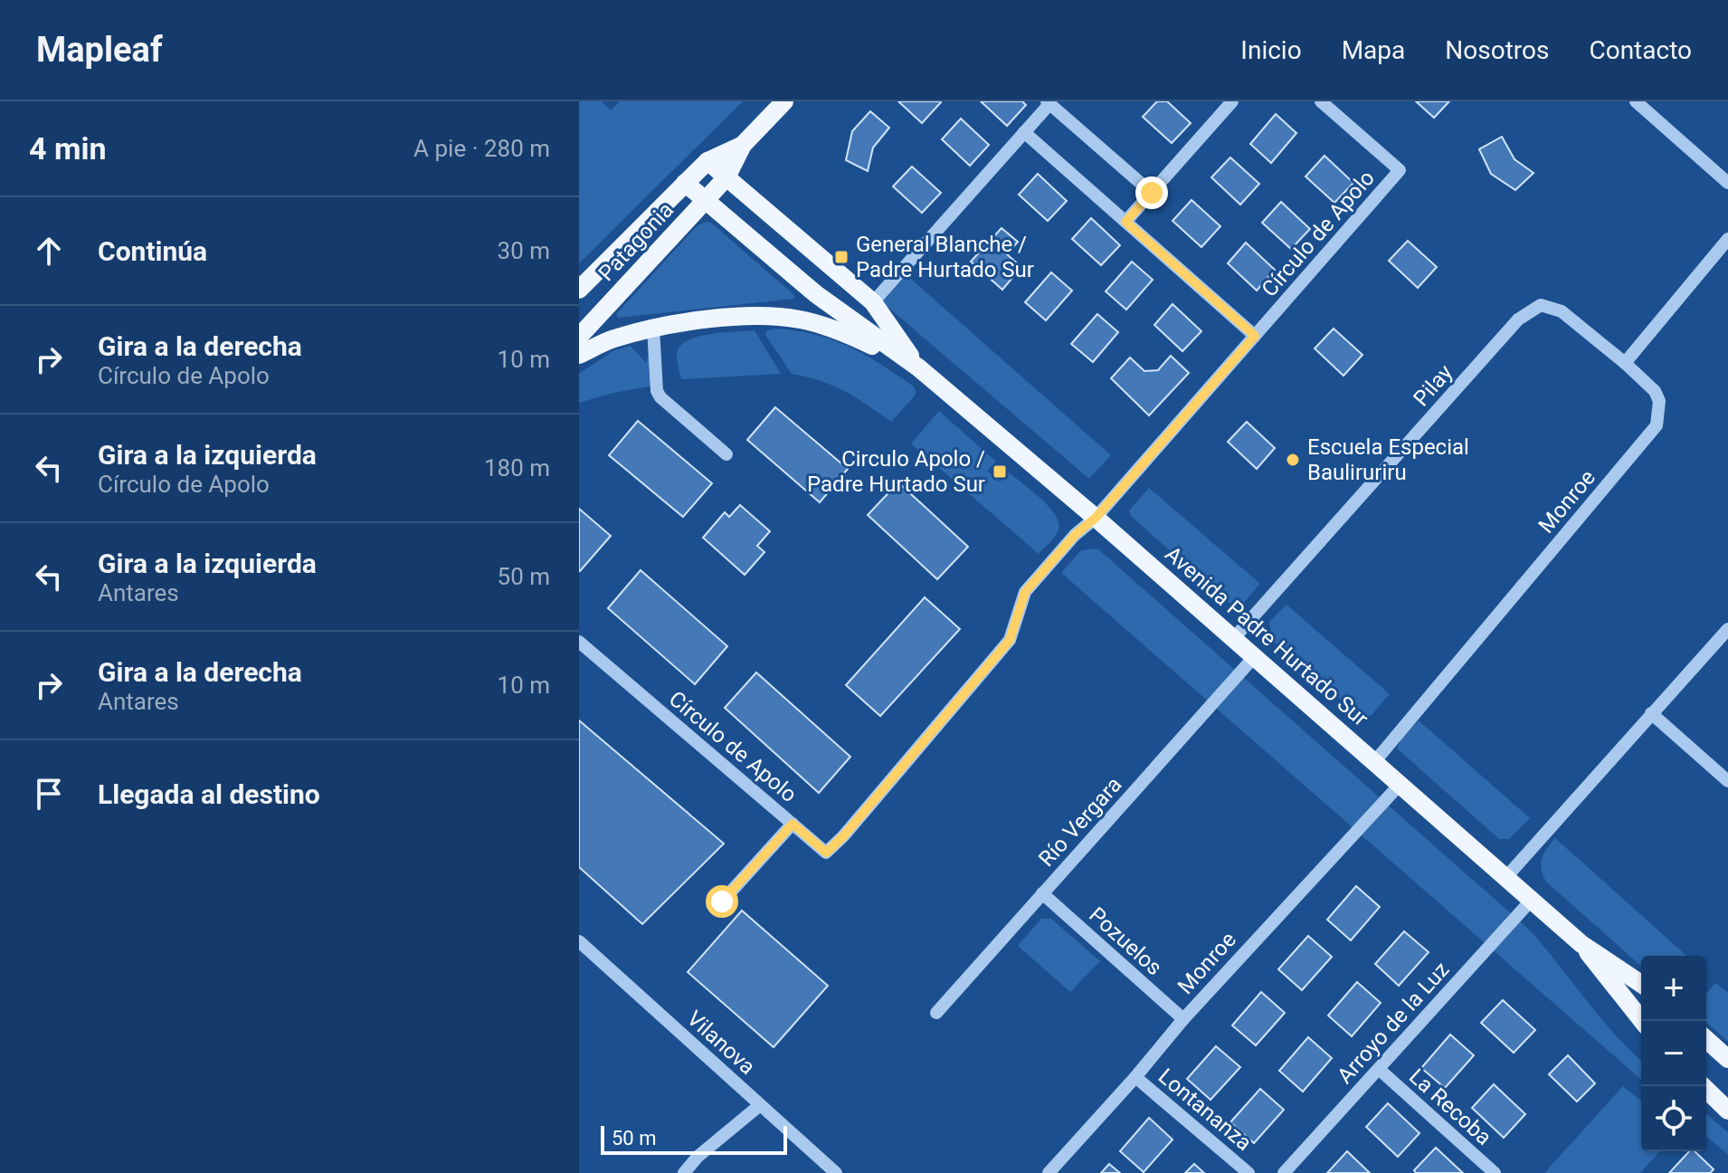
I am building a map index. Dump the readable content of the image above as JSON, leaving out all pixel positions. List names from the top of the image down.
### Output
{
  "streets": {
    "main road": ["Patagonia", "Avenida Padre Hurtado Sur"],
    "street": [
      "Círculo de Apolo",
      "Pilay",
      "Monroe",
      "Río Vergara",
      "Pozuelos",
      "Arroyo de la Luz",
      "Vilanova",
      "La Recoba",
      "Lontananza"
    ]
  },
  "crossings": [
    ["Círculo de Apolo", "Avenida Padre Hurtado Sur"],
    ["Patagonia", "Avenida Padre Hurtado Sur"],
    ["Pilay", "Monroe"],
    ["Pilay", "Avenida Padre Hurtado Sur"],
    ["Monroe", "Avenida Padre Hurtado Sur"],
    ["Monroe", "Pozuelos"],
    ["Monroe", "Lontananza"],
    ["Avenida Padre Hurtado Sur", "Río Vergara"],
    ["Avenida Padre Hurtado Sur", "Arroyo de la Luz"],
    ["Río Vergara", "Pozuelos"],
    ["Arroyo de la Luz", "La Recoba"]
  ],
  "places": {
    "transit": ["General Blanche / Padre Hurtado Sur", "Circulo Apolo / Padre Hurtado Sur"],
    "other": ["Escuela Especial Bauliruriru"]
  },
  "scale_bar": "50 m",
  "page": {
    "header": "Mapleaf",
    "nav": [
      "Inicio",
      "Mapa",
      "Nosotros",
      "Contacto"
    ],
    "heading": ["4 min", "A pie · 280 m"],
    "list": [
      ["Continúa", "30 m"],
      ["Gira a la derecha", "Círculo de Apolo", "10 m"],
      ["Gira a la izquierda", "Círculo de Apolo", "180 m"],
      ["Gira a la izquierda", "Antares", "50 m"],
      ["Gira a la derecha", "Antares", "10 m"],
      "Llegada al destino"
    ],
    "map_buttons": ["+", "−"],
    "scale": "50 m"
  }
}
